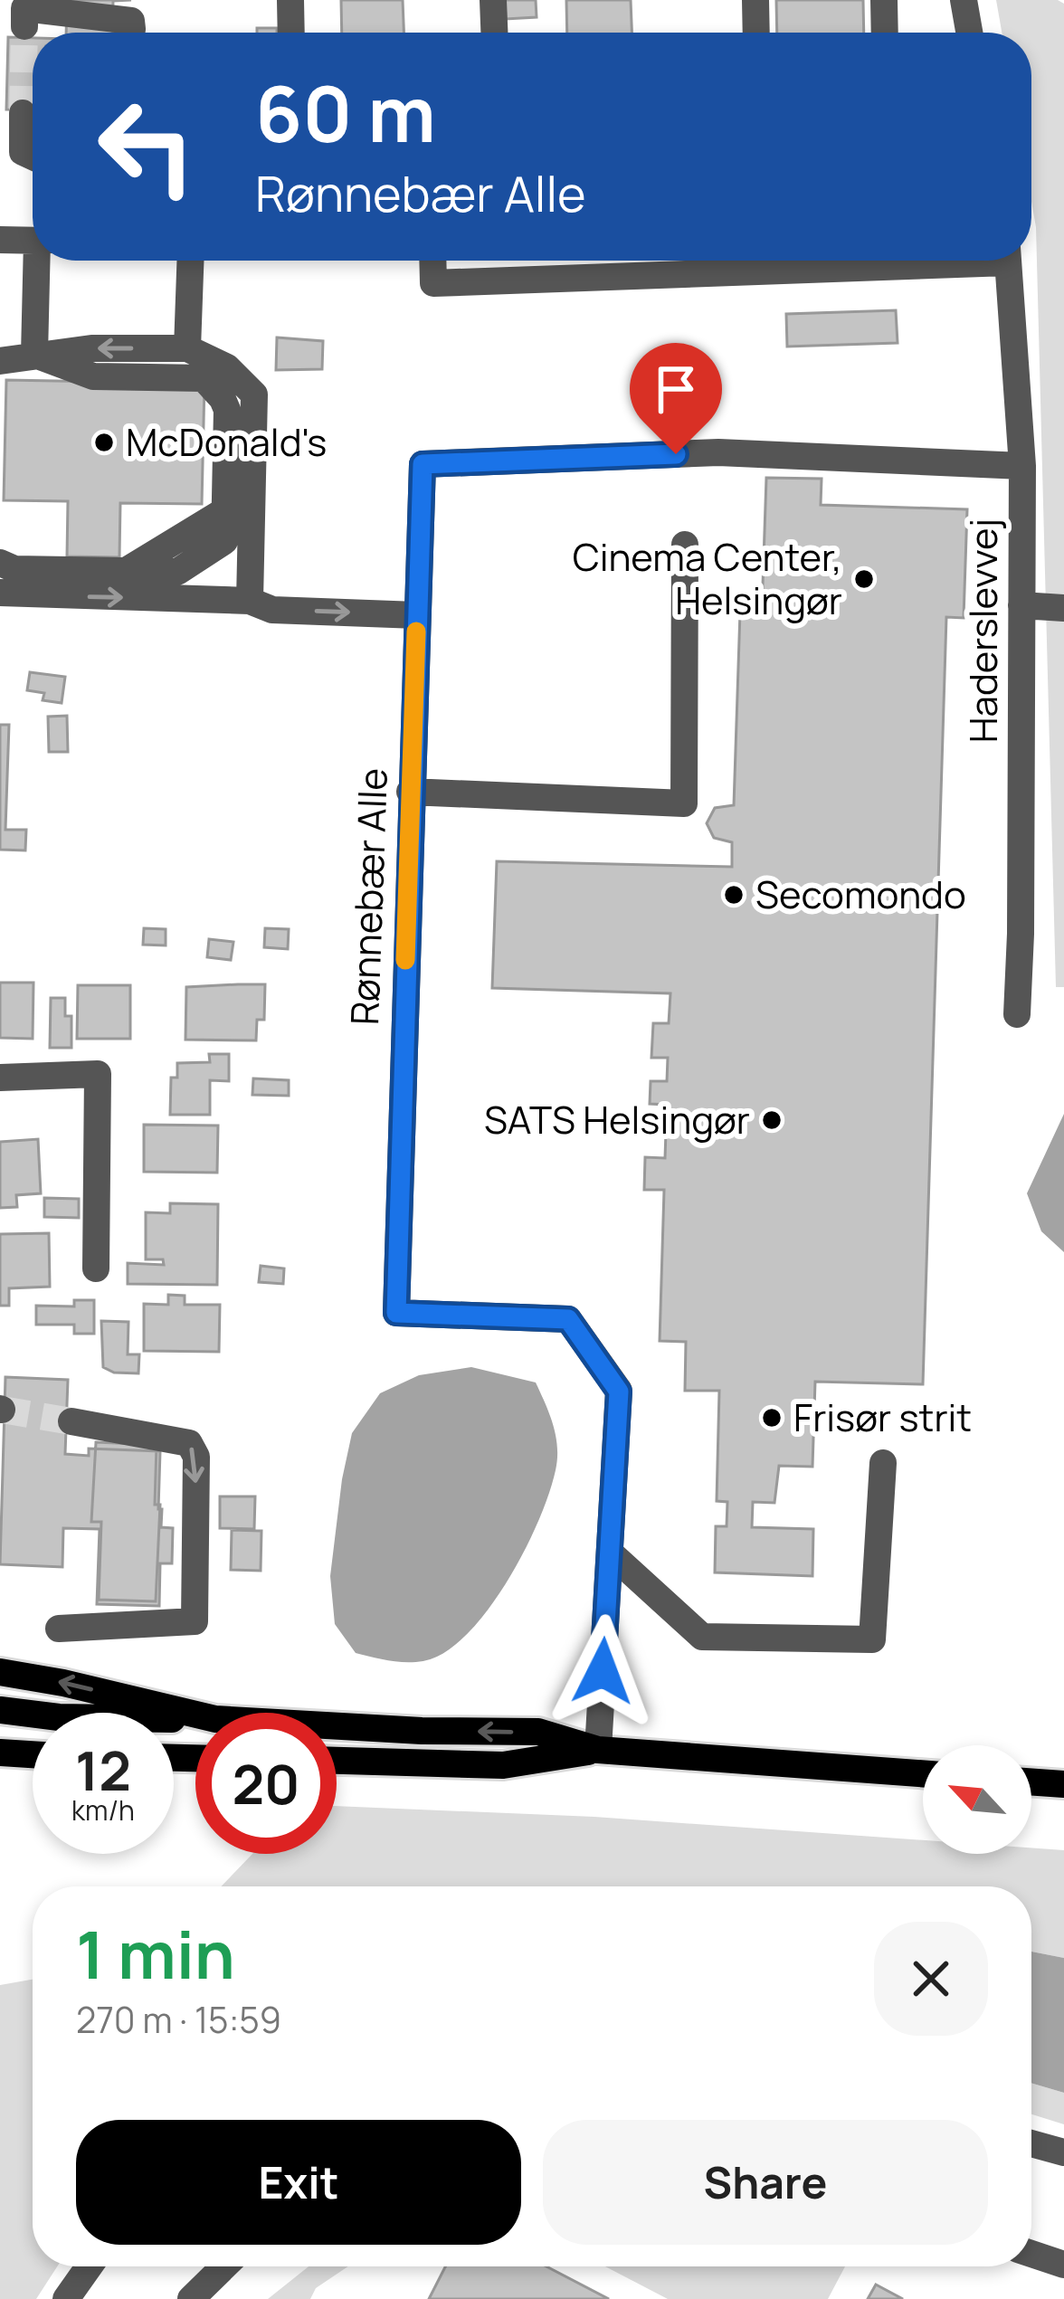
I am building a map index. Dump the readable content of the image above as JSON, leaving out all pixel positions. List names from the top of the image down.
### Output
{
  "streets": {
    "street": ["Haderslevvej", "Rønnebær Alle"]
  },
  "crossings": [
    ["Haderslevvej", "Rønnebær Alle"]
  ],
  "places": [
    "McDonald's",
    "Cinema Center, Helsingør",
    "Secomondo",
    "SATS Helsingør",
    "Frisør strit"
  ],
  "north": "top left",
  "page": {
    "turn": ["60 m", "Rønnebær Alle"],
    "speed": "12 km/h",
    "limit": "20",
    "heading": ["1 min", "270 m · 15:59"],
    "buttons": ["Exit", "Share"]
  }
}
